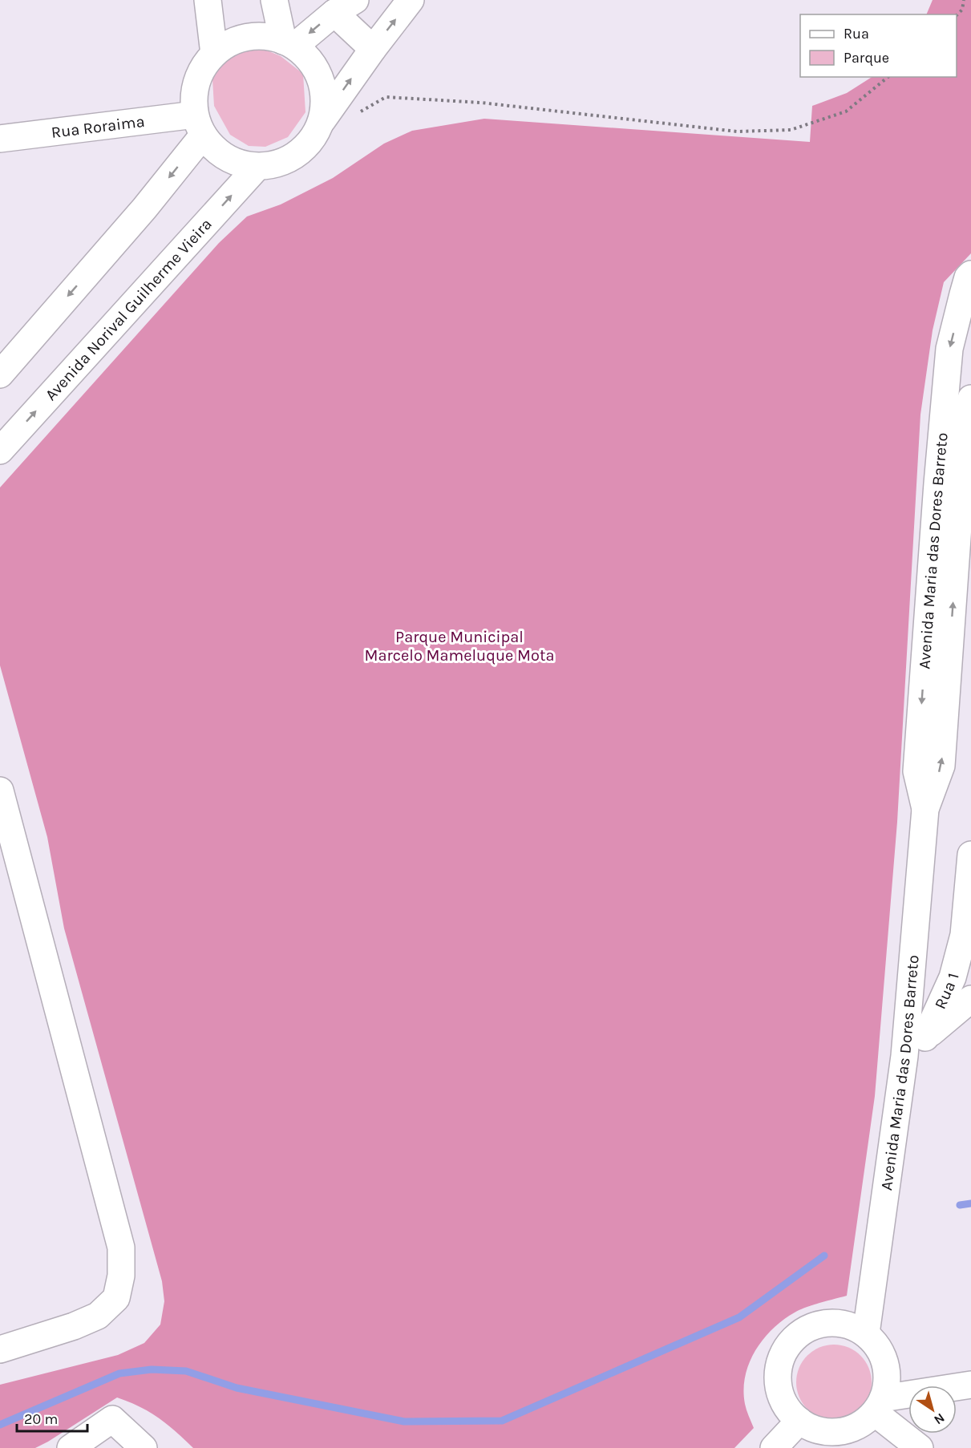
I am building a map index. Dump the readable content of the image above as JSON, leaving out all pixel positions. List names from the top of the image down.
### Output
{
  "streets": {
    "street": [
      "Rua Roraima",
      "Avenida Norival Guilherme Vieira",
      "Avenida Maria das Dores Barreto",
      "Rua 1"
    ]
  },
  "crossings": [
    ["Rua Roraima", "Avenida Norival Guilherme Vieira"]
  ],
  "parks": ["Parque Municipal Marcelo Mameluque Mota"],
  "legend": ["Rua", "Parque"],
  "scale_bar": "20 m",
  "north": "bottom right"
}
